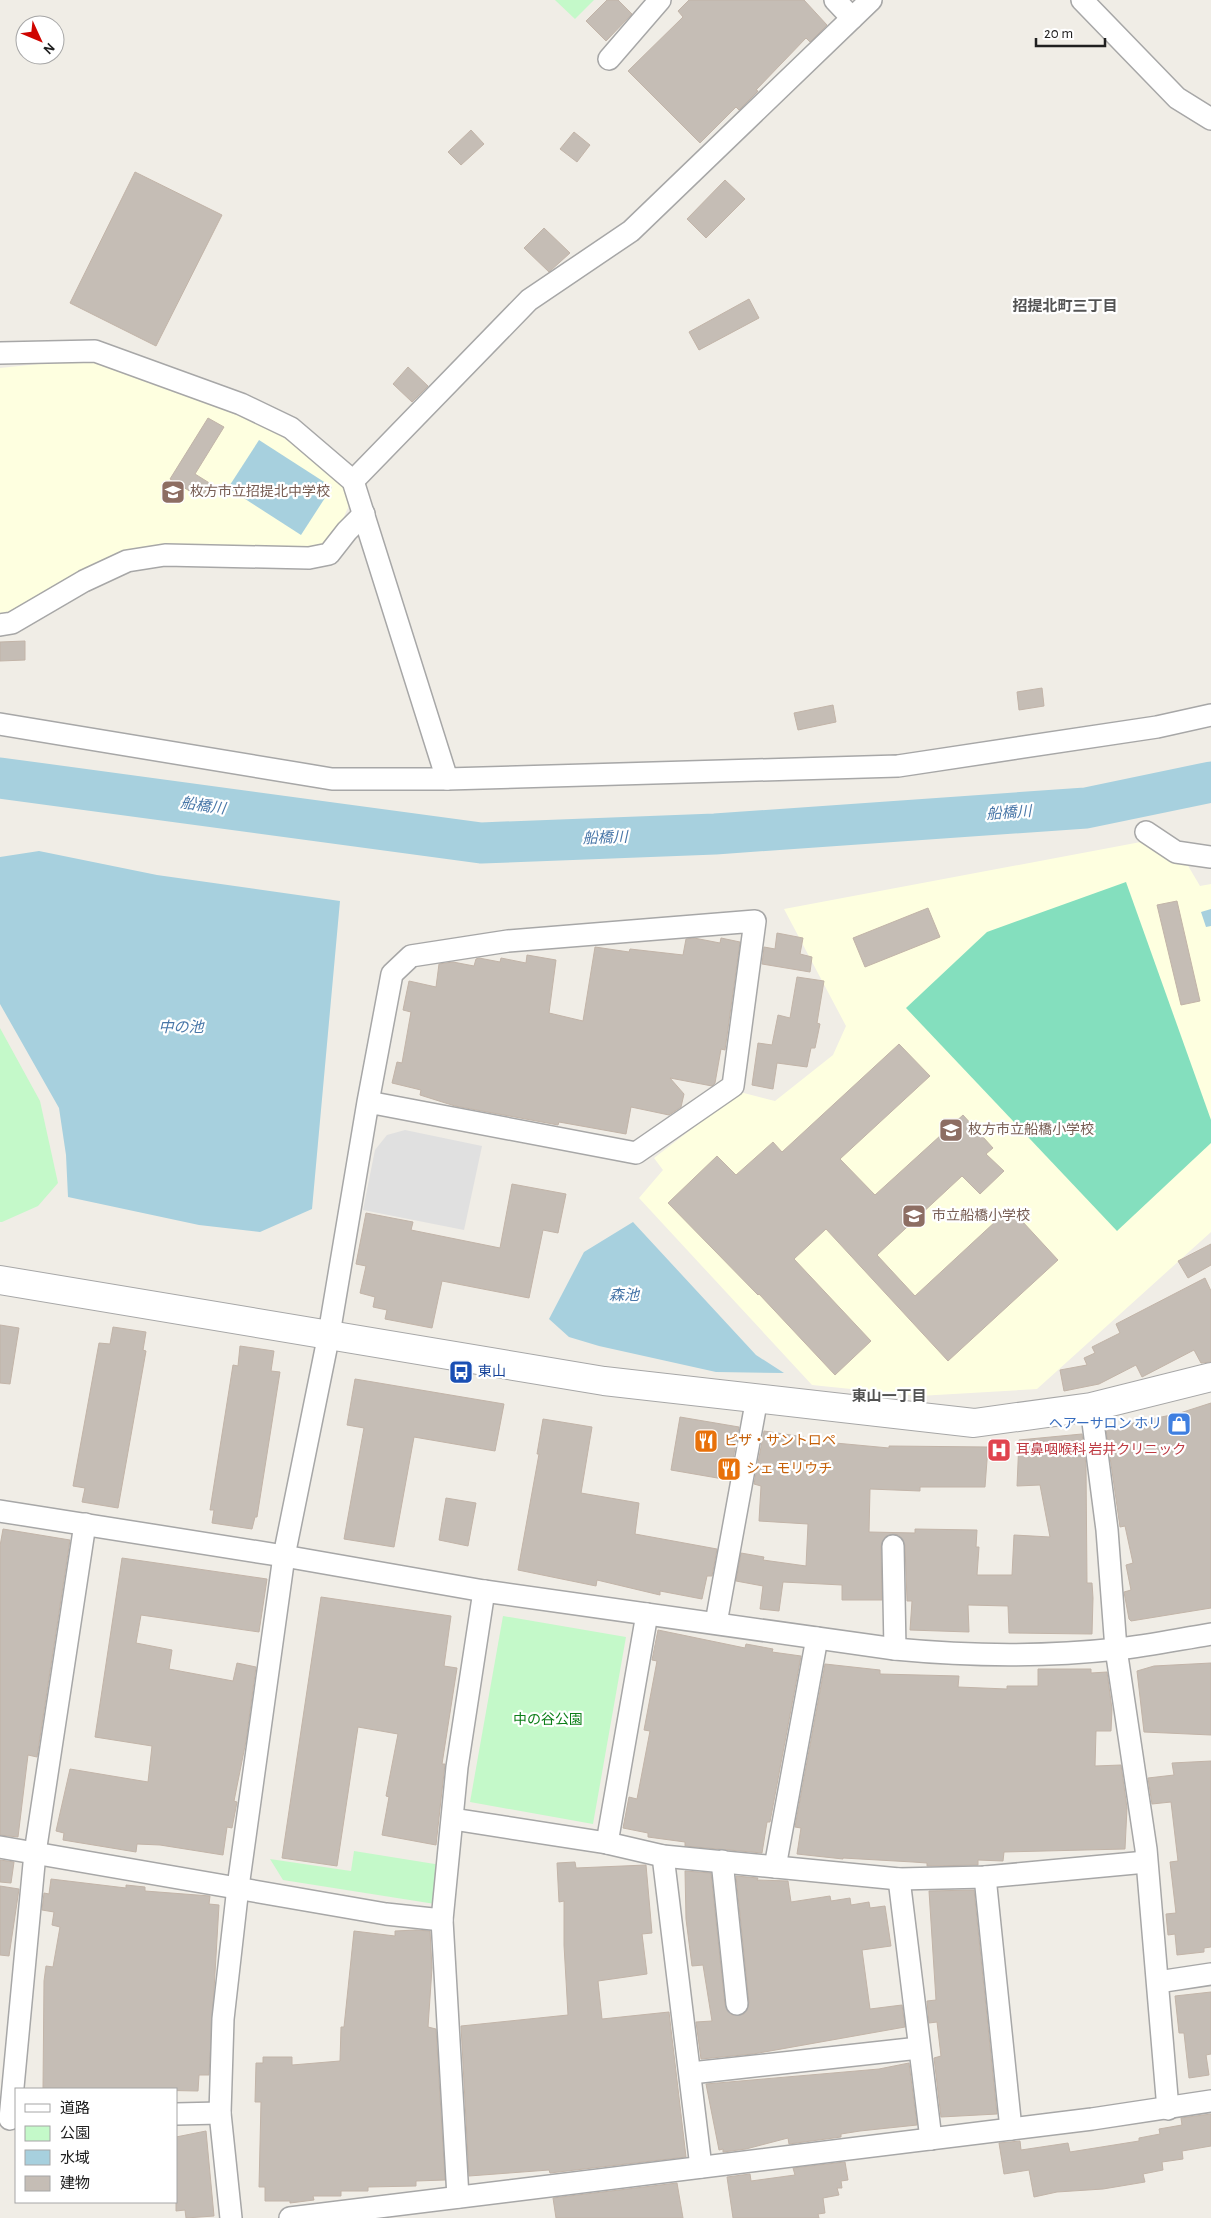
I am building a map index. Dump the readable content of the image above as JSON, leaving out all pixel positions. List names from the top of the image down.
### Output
{
  "districts": ["招提北町三丁目", "東山一丁目"],
  "water": ["船橋川", "中の池", "森池"],
  "parks": ["中の谷公園"],
  "places": {
    "school or university": ["枚方市立招提北中学校", "枚方市立船橋小学校", "市立船橋小学校"],
    "bus stop": ["東山"],
    "shop": ["ヘアーサロン ホリ"],
    "restaurant": ["ピザ・サントロペ", "シェ モリウチ"],
    "hospital": ["耳鼻咽喉科 岩井クリニック"]
  },
  "legend": [
    "道路",
    "公園",
    "水域",
    "建物"
  ],
  "scale_bar": "20 m",
  "north": "bottom right"
}
